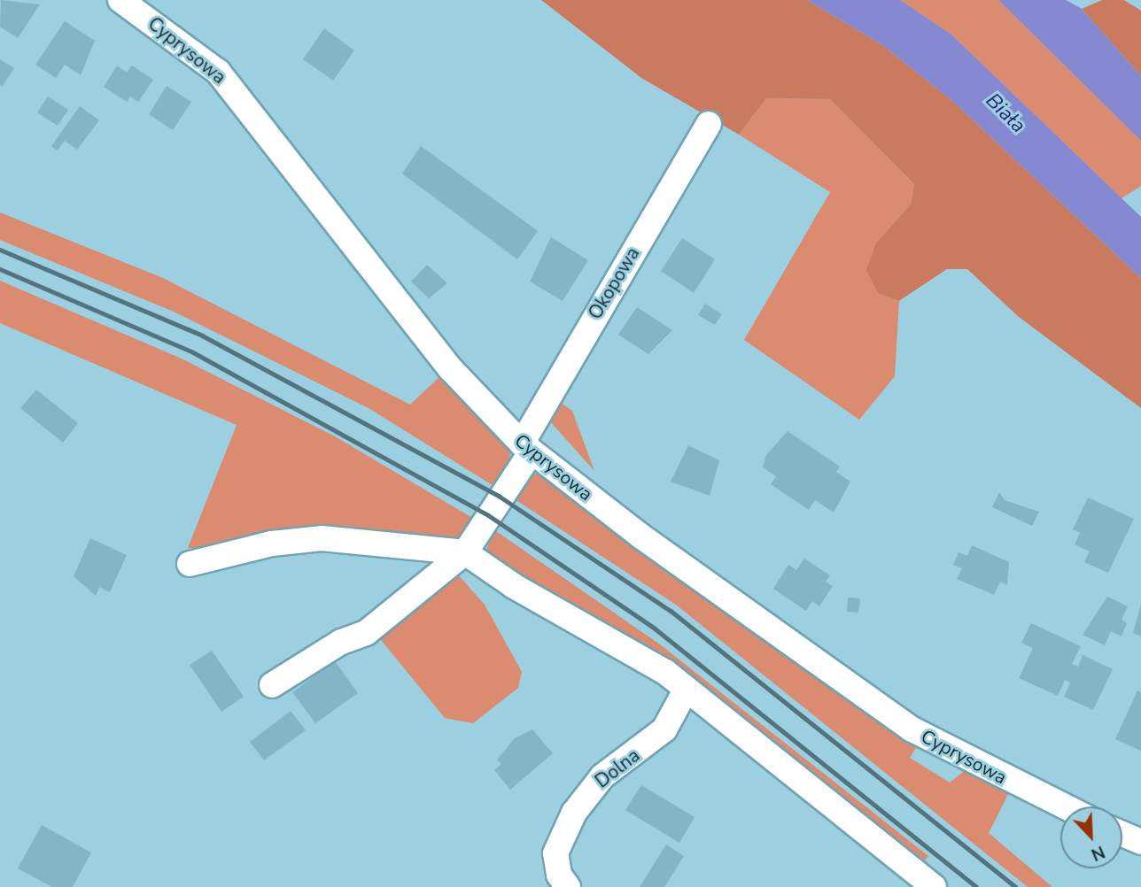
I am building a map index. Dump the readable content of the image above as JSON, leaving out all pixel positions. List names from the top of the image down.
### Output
{
  "streets": {
    "street": ["Cyprysowa", "Okopowa", "Dolna"]
  },
  "crossings": [
    ["Cyprysowa", "Okopowa"]
  ],
  "water": ["Biała"],
  "north": "bottom right"
}
